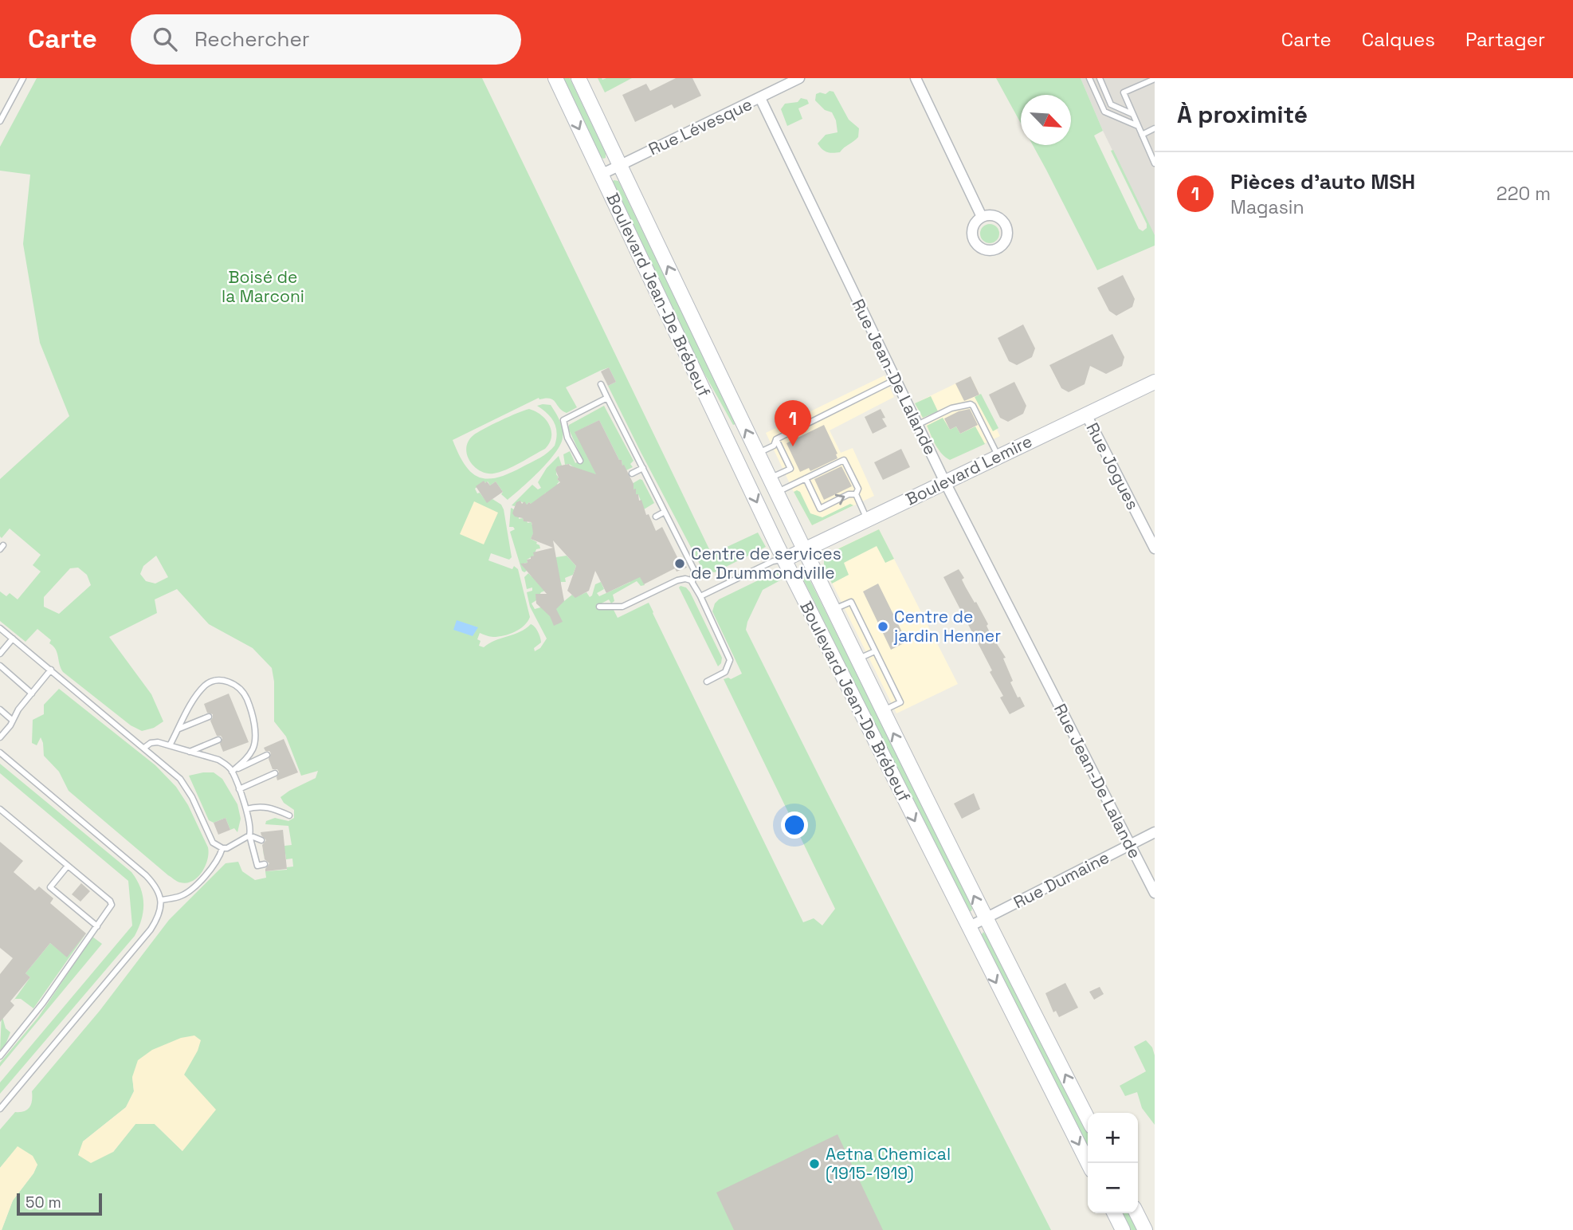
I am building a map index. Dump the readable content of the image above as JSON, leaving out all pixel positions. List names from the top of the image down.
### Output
{
  "streets": {
    "main road": ["Boulevard Jean-De Brébeuf", "Boulevard Lemire"],
    "street": [
      "Rue Lévesque",
      "Rue Jean-De Lalande",
      "Rue Jogues",
      "Rue Dumaine"
    ]
  },
  "crossings": [
    ["Rue Lévesque", "Boulevard Jean-De Brébeuf"],
    ["Rue Lévesque", "Rue Jean-De Lalande"],
    ["Boulevard Jean-De Brébeuf", "Boulevard Lemire"],
    ["Boulevard Jean-De Brébeuf", "Rue Dumaine"],
    ["Rue Jean-De Lalande", "Boulevard Lemire"],
    ["Rue Jean-De Lalande", "Rue Dumaine"],
    ["Rue Jogues", "Boulevard Lemire"]
  ],
  "parks": ["Boisé de la Marconi"],
  "places": ["Centre de services de Drummondville", "Centre de jardin Henner", "Aetna Chemical (1915-1919)"],
  "scale_bar": "50 m",
  "north": "bottom right",
  "page": {
    "header": "Carte",
    "search": "Rechercher",
    "nav": ["Carte", "Calques", "Partager"],
    "heading": "À proximité",
    "list": [
      {
        "mark": "1",
        "name": "Pièces d'auto MSH",
        "note": "Magasin",
        "value": "220 m"
      }
    ],
    "pins": "1",
    "map_buttons": ["+", "−"],
    "scale": "50 m"
  }
}
